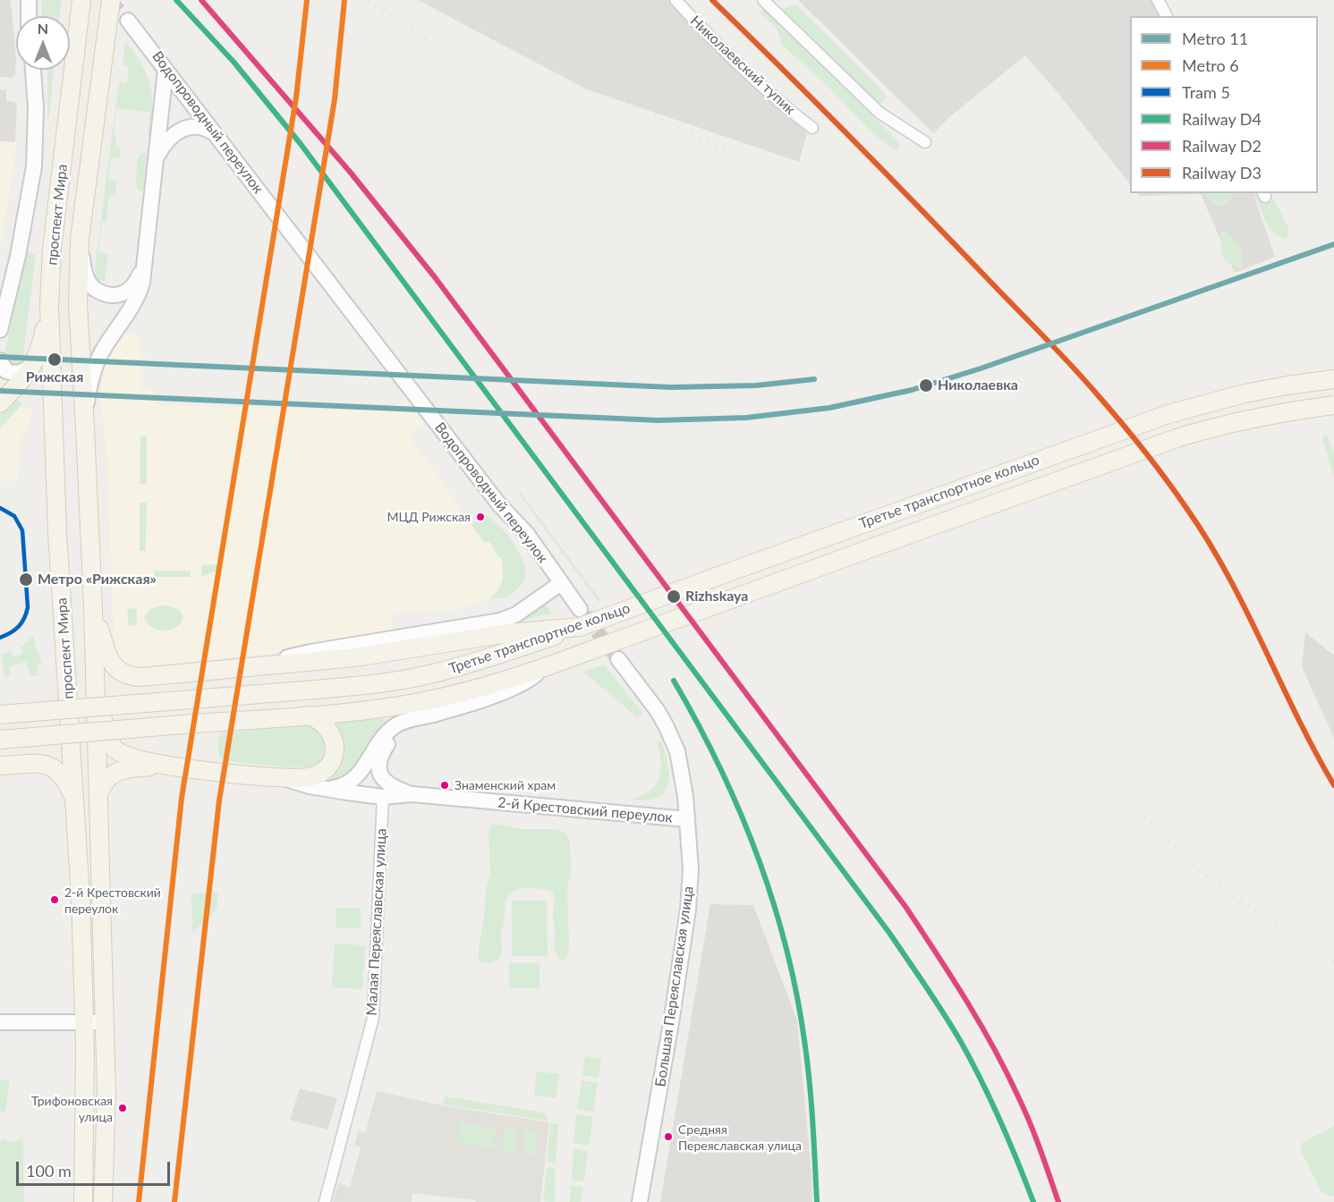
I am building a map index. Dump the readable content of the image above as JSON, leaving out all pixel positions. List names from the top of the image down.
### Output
{
  "streets": {
    "main road": [
      "Водопроводный переулок",
      "проспект Мира",
      "Третье транспортное кольцо",
      "2-й Крестовский переулок",
      "Большая Переяславская улица"
    ],
    "street": ["Николаевский тупик", "Малая Переяславская улица"]
  },
  "crossings": [
    ["проспект Мира", "2-й Крестовский переулок"],
    ["2-й Крестовский переулок", "Малая Переяславская улица"],
    ["2-й Крестовский переулок", "Большая Переяславская улица"]
  ],
  "places": [
    "Рижская",
    "Николаевка",
    "МЦД Рижская",
    "Метро «Рижская»",
    "Rizhskaya",
    "Знаменский храм",
    "2-й Крестовский переулок",
    "Трифоновская улица",
    "Средняя Переяславская улица"
  ],
  "lines": [
    "metro line 6",
    "rail line D4",
    "rail line D2",
    "rail line D3",
    "metro line 11",
    "tram line 5"
  ],
  "legend": [
    "Metro 11",
    "Metro 6",
    "Tram 5",
    "Railway D4",
    "Railway D2",
    "Railway D3"
  ],
  "scale_bar": "100 m",
  "north": "top"
}
